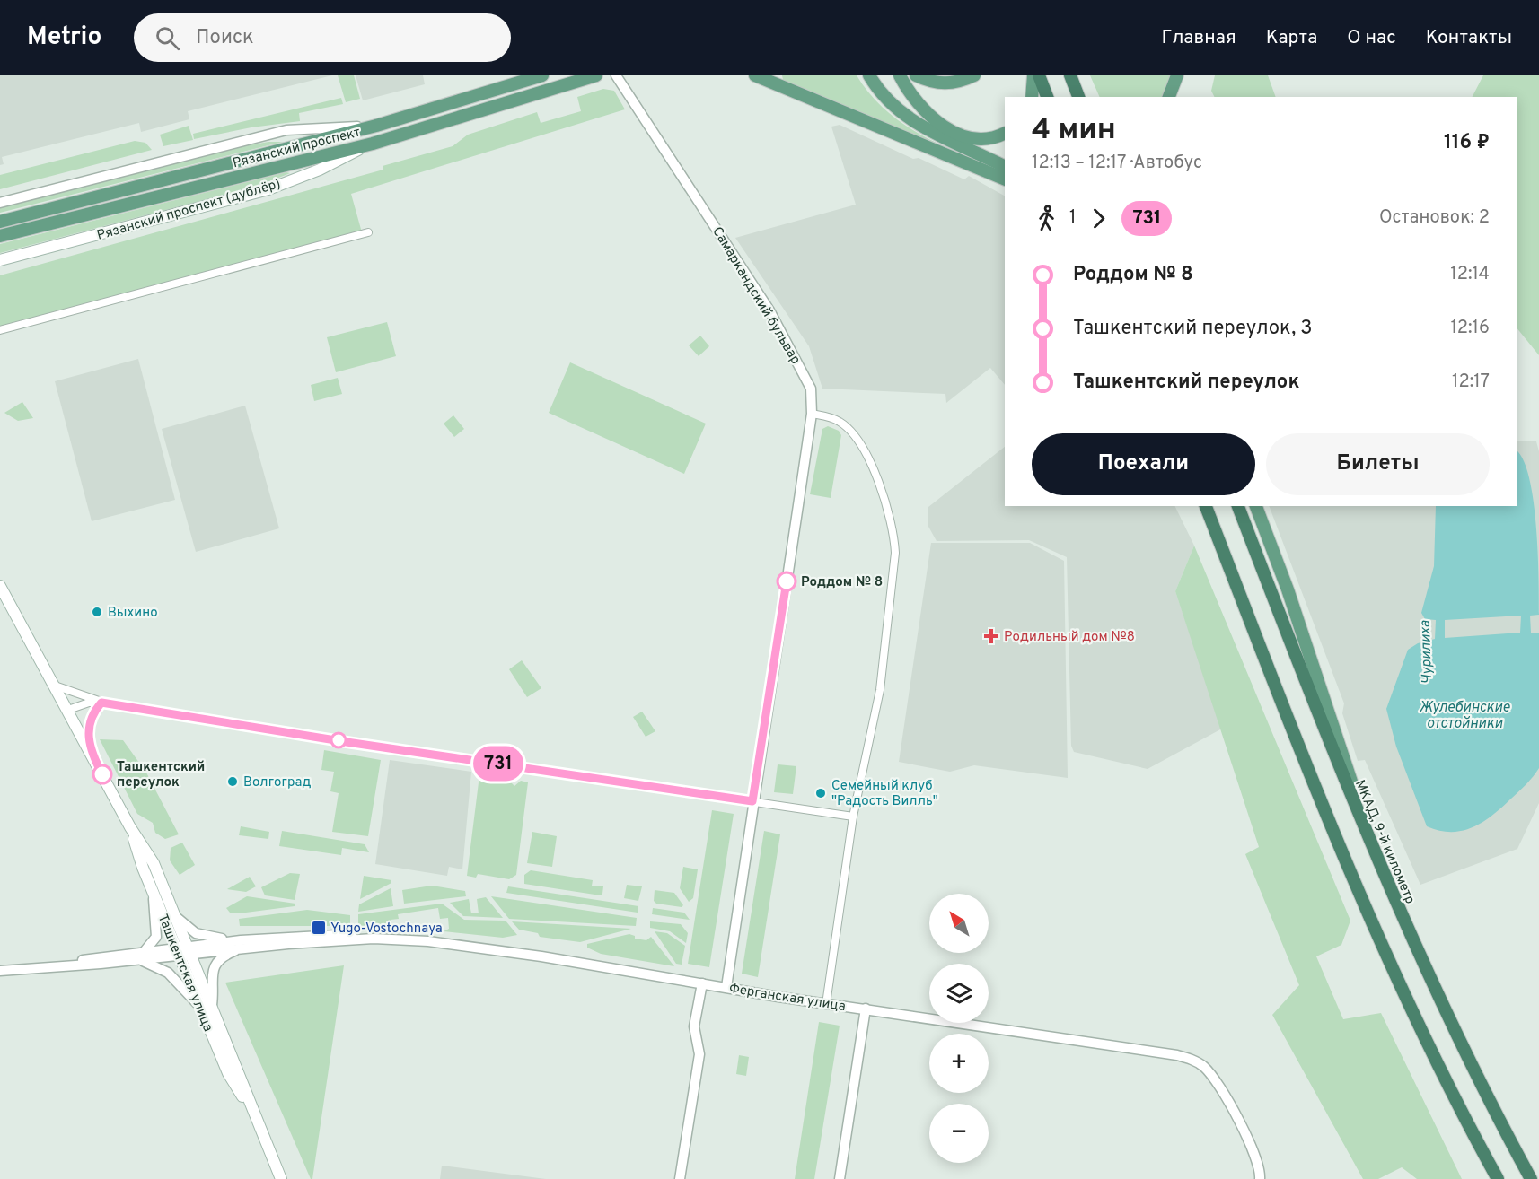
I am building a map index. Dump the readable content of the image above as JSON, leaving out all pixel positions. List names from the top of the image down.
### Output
{
  "streets": {
    "highway": ["МКАД, 9-й километр"],
    "main road": ["Рязанский проспект", "Рязанский проспект (дублёр)", "Ташкентская улица"],
    "street": ["Самаркандский бульвар", "Ферганская улица"]
  },
  "crossings": [
    ["Рязанский проспект", "Рязанский проспект (дублёр)"],
    ["Самаркандский бульвар", "Ферганская улица"],
    ["Ташкентская улица", "Ферганская улица"]
  ],
  "water": ["Чурилиха", "Жулебинские отстойники"],
  "places": {
    "other": [
      "Роддом № 8",
      "Выхино",
      "Ташкентский переулок",
      "Волгоград",
      "Семейный клуб \"Радость Вилль\""
    ],
    "health": ["Родильный дом №8"],
    "transit": ["Yugo-Vostochnaya"]
  },
  "lines": ["bus line 731"],
  "north": "top left",
  "page": {
    "header": "Metrio",
    "search": "Поиск",
    "nav": [
      "Главная",
      "Карта",
      "О нас",
      "Контакты"
    ],
    "on_map": "731",
    "heading": ["4 мин", "12:13 – 12:17 · Автобус", "116 ₽"],
    "legs": ["1", "731", "Остановок: 2"],
    "list": [
      {
        "name": "Роддом № 8",
        "value": "12:14"
      },
      {
        "name": "Ташкентский переулок, 3",
        "value": "12:16"
      },
      {
        "name": "Ташкентский переулок",
        "value": "12:17"
      }
    ],
    "buttons": ["Поехали", "Билеты"],
    "map_buttons": ["+", "−"]
  }
}
